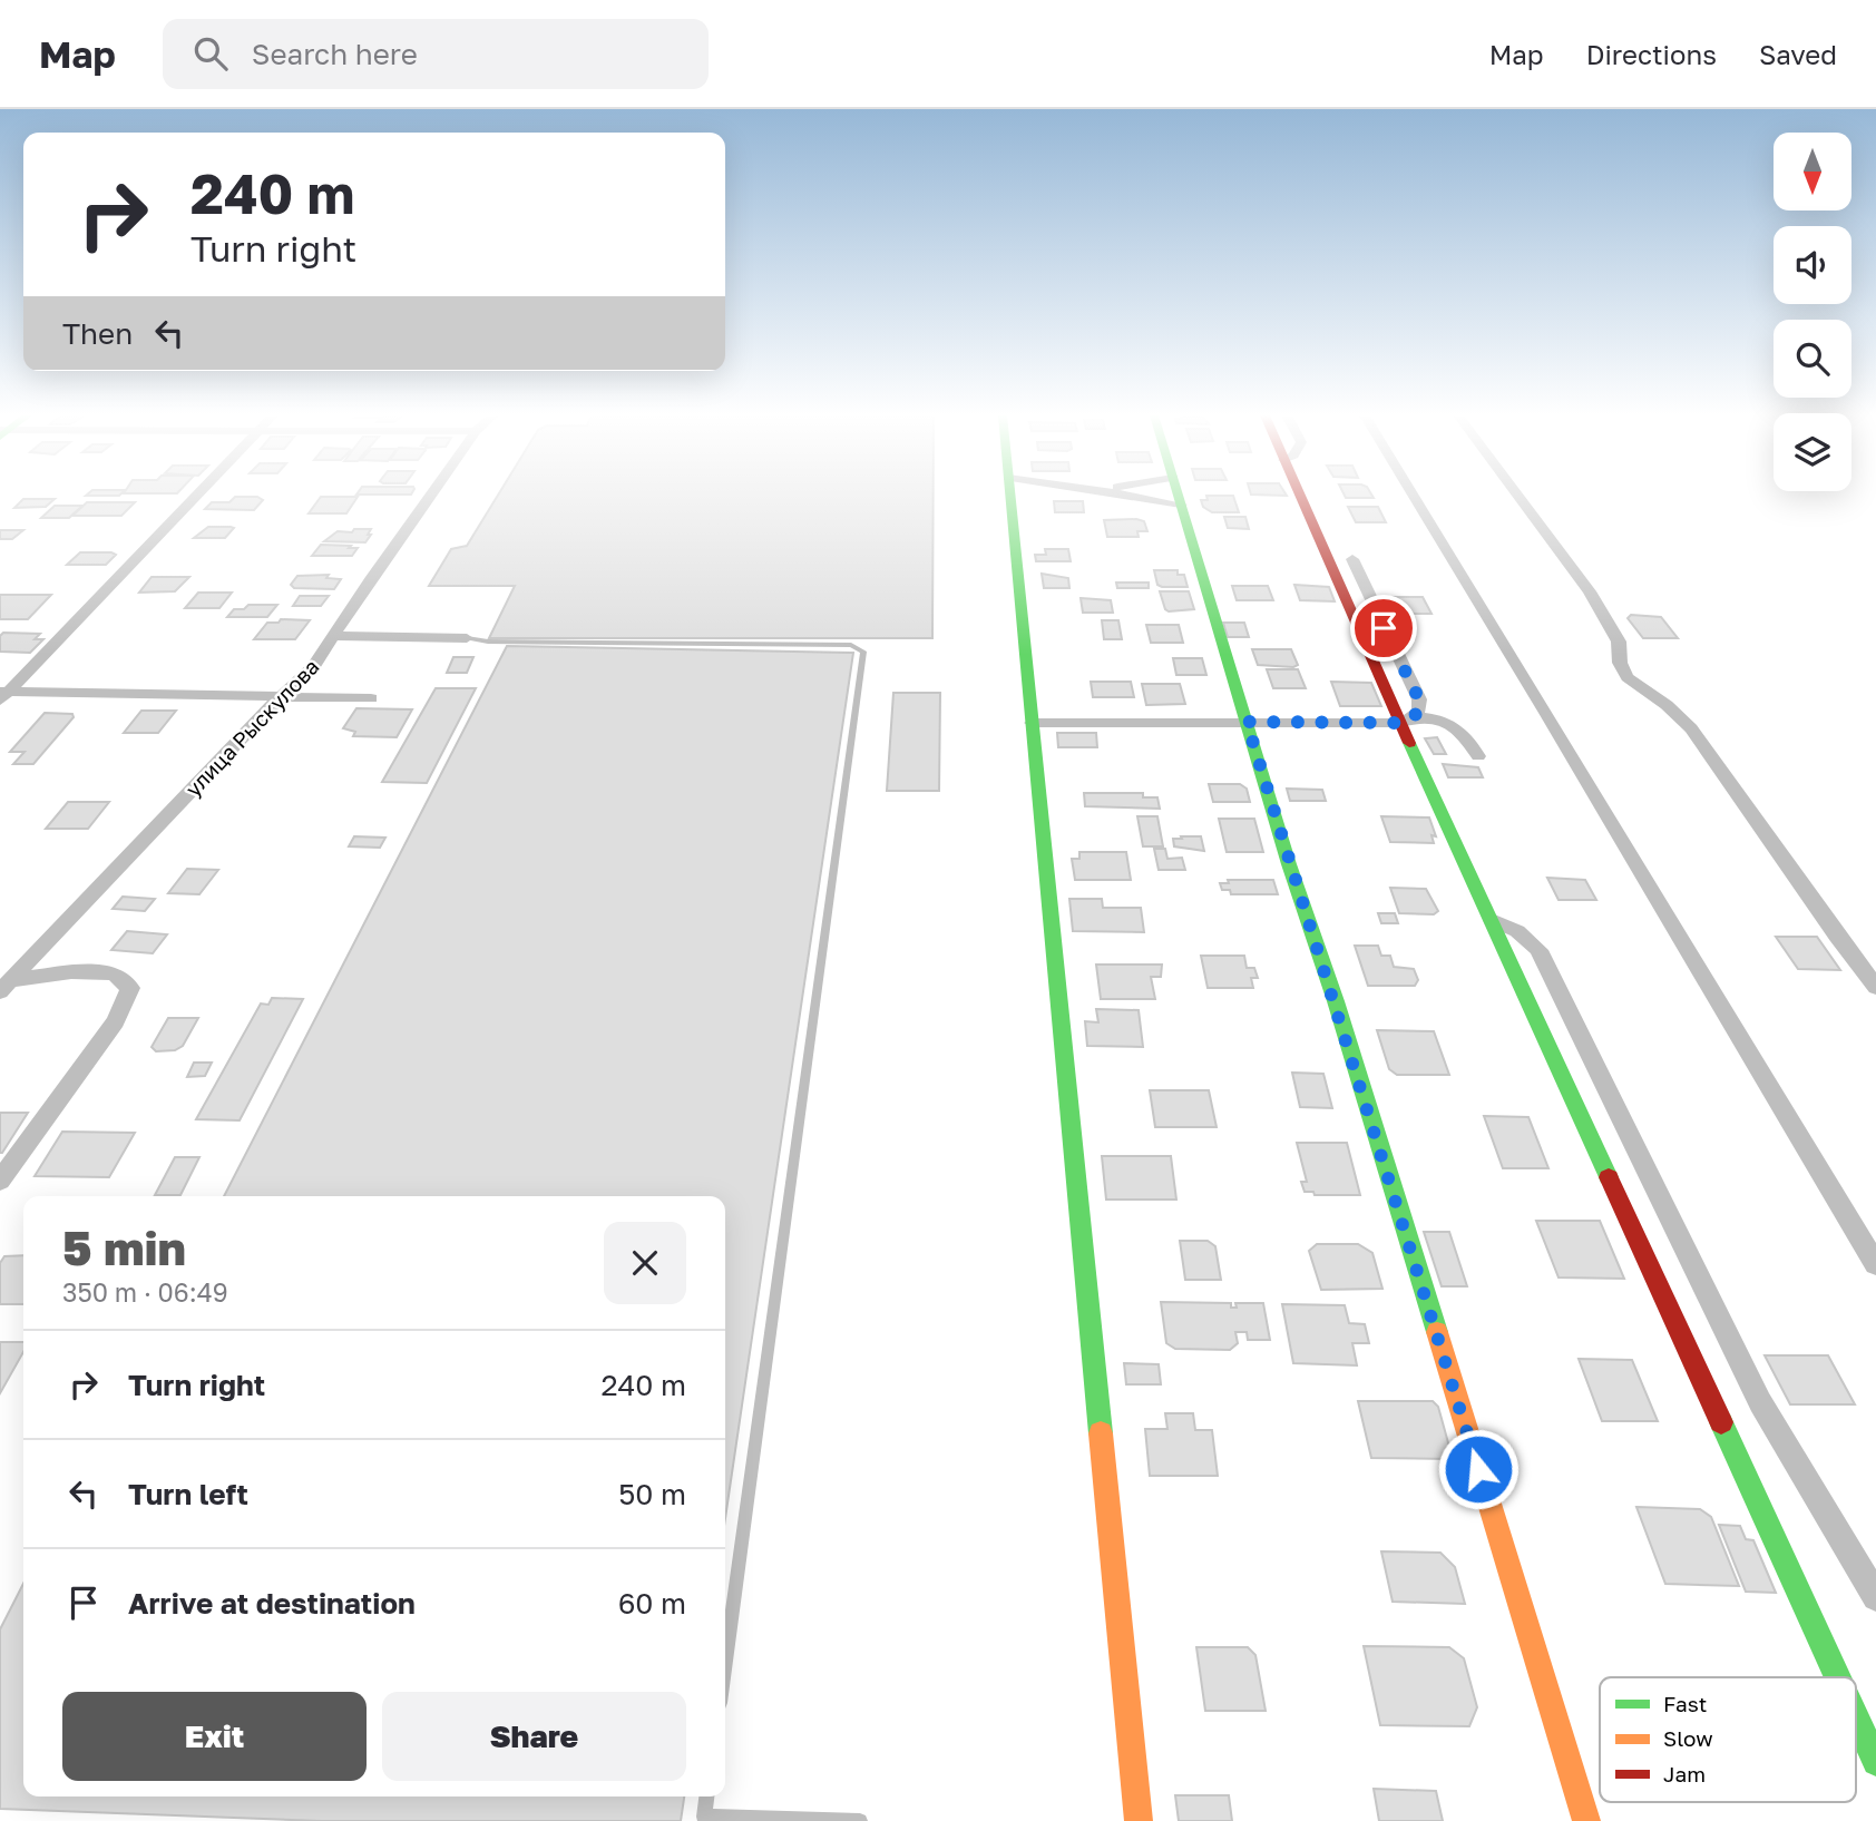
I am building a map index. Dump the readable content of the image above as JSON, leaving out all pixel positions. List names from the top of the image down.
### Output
{
  "streets": {
    "street": ["улица Рыскулова"]
  },
  "legend": ["Fast", "Slow", "Jam"],
  "north": "bottom",
  "page": {
    "header": "Map",
    "search": "Search here",
    "nav": ["Map", "Directions", "Saved"],
    "turn": ["240 m", "Turn right"],
    "then": "Then",
    "heading": ["5 min", "350 m · 06:49"],
    "list": [
      {
        "name": "Turn right",
        "value": "240 m"
      },
      {
        "name": "Turn left",
        "value": "50 m"
      },
      {
        "name": "Arrive at destination",
        "value": "60 m"
      }
    ],
    "buttons": ["Exit", "Share"]
  }
}
